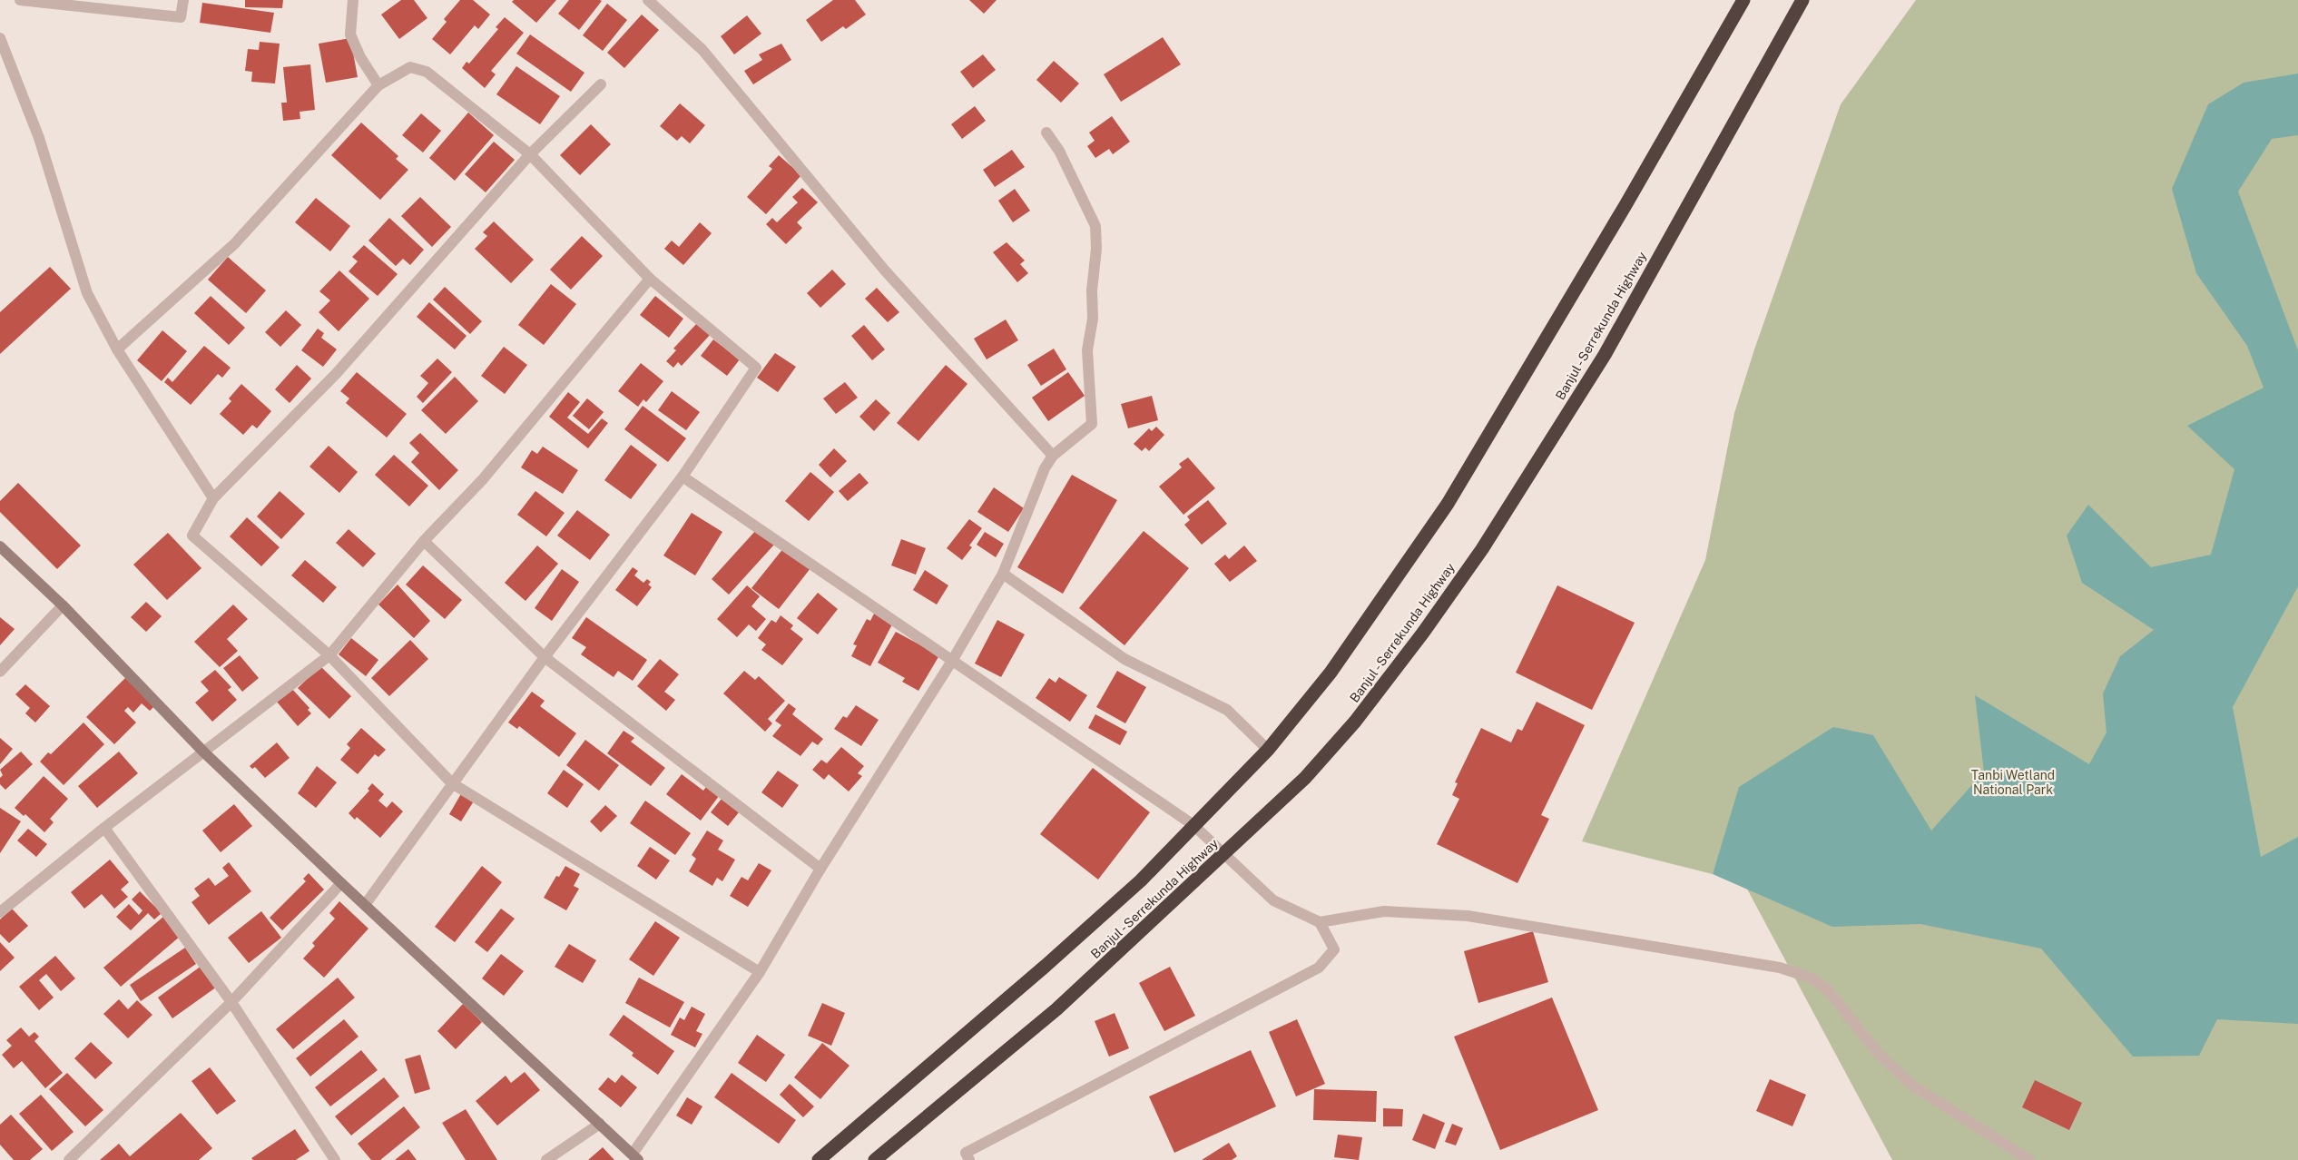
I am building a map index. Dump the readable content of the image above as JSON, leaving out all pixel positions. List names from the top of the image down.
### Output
{
  "streets": {
    "highway": ["Banjul - Serrekunda Highway"]
  },
  "parks": ["Tanbi Wetland National Park"]
}
